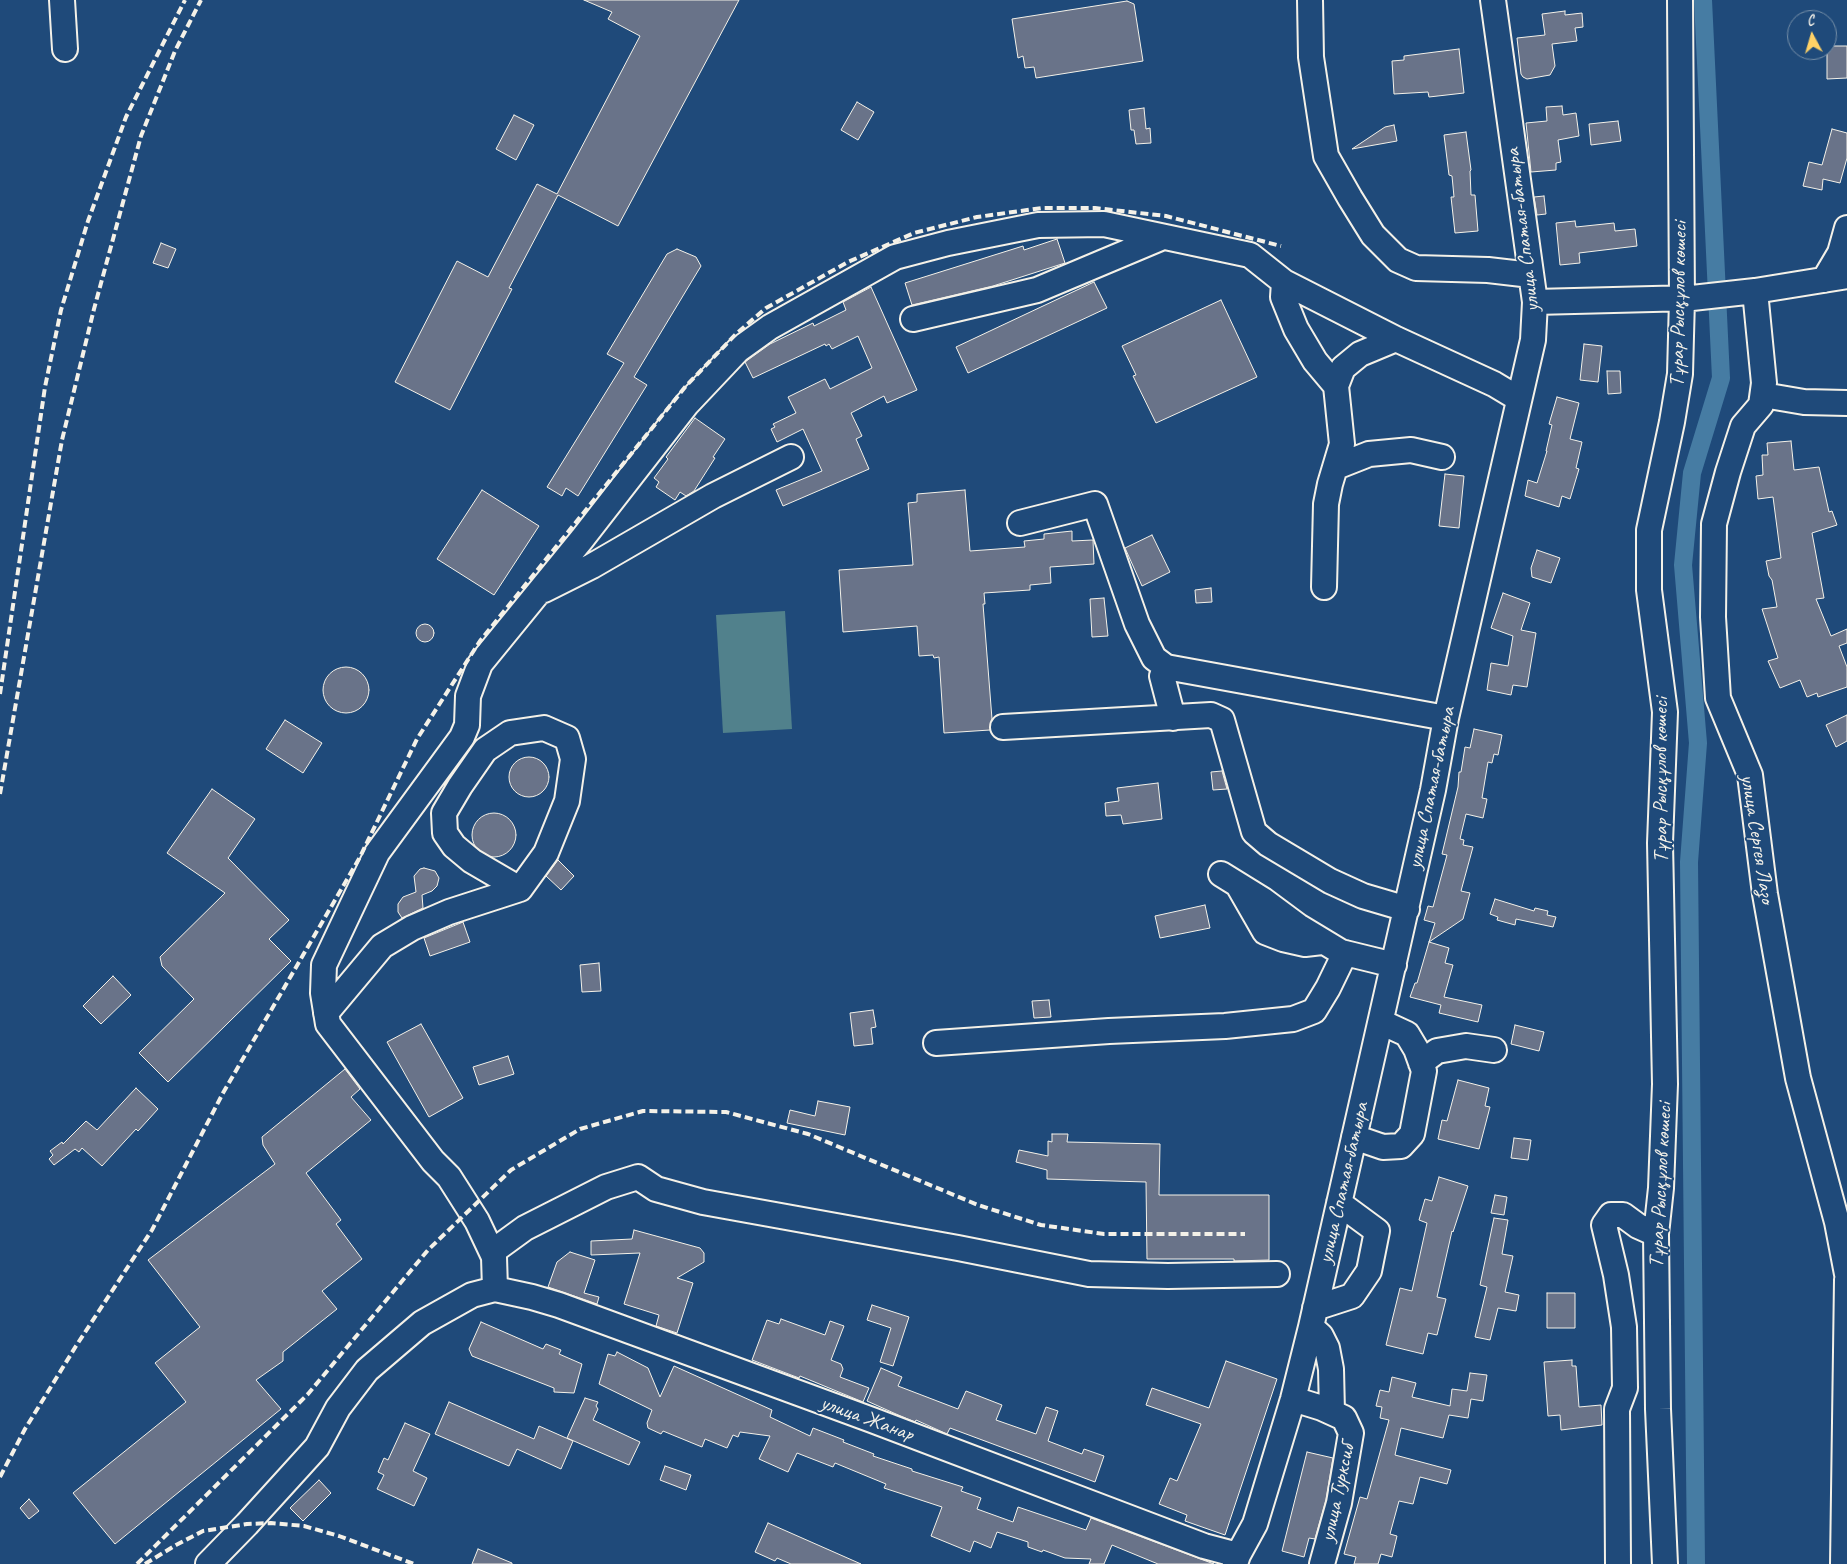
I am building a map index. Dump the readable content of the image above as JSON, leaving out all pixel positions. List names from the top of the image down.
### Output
{
  "streets": {
    "street": [
      "улица Спатая-батыра",
      "Тұрар Рысқұлов көшесі",
      "улица Сергея Лазо",
      "улица Жанар",
      "улица Турксиб"
    ]
  },
  "crossings": [
    ["улица Спатая-батыра", "улица Жанар"],
    ["улица Спатая-батыра", "улица Турксиб"]
  ],
  "north": "top"
}
